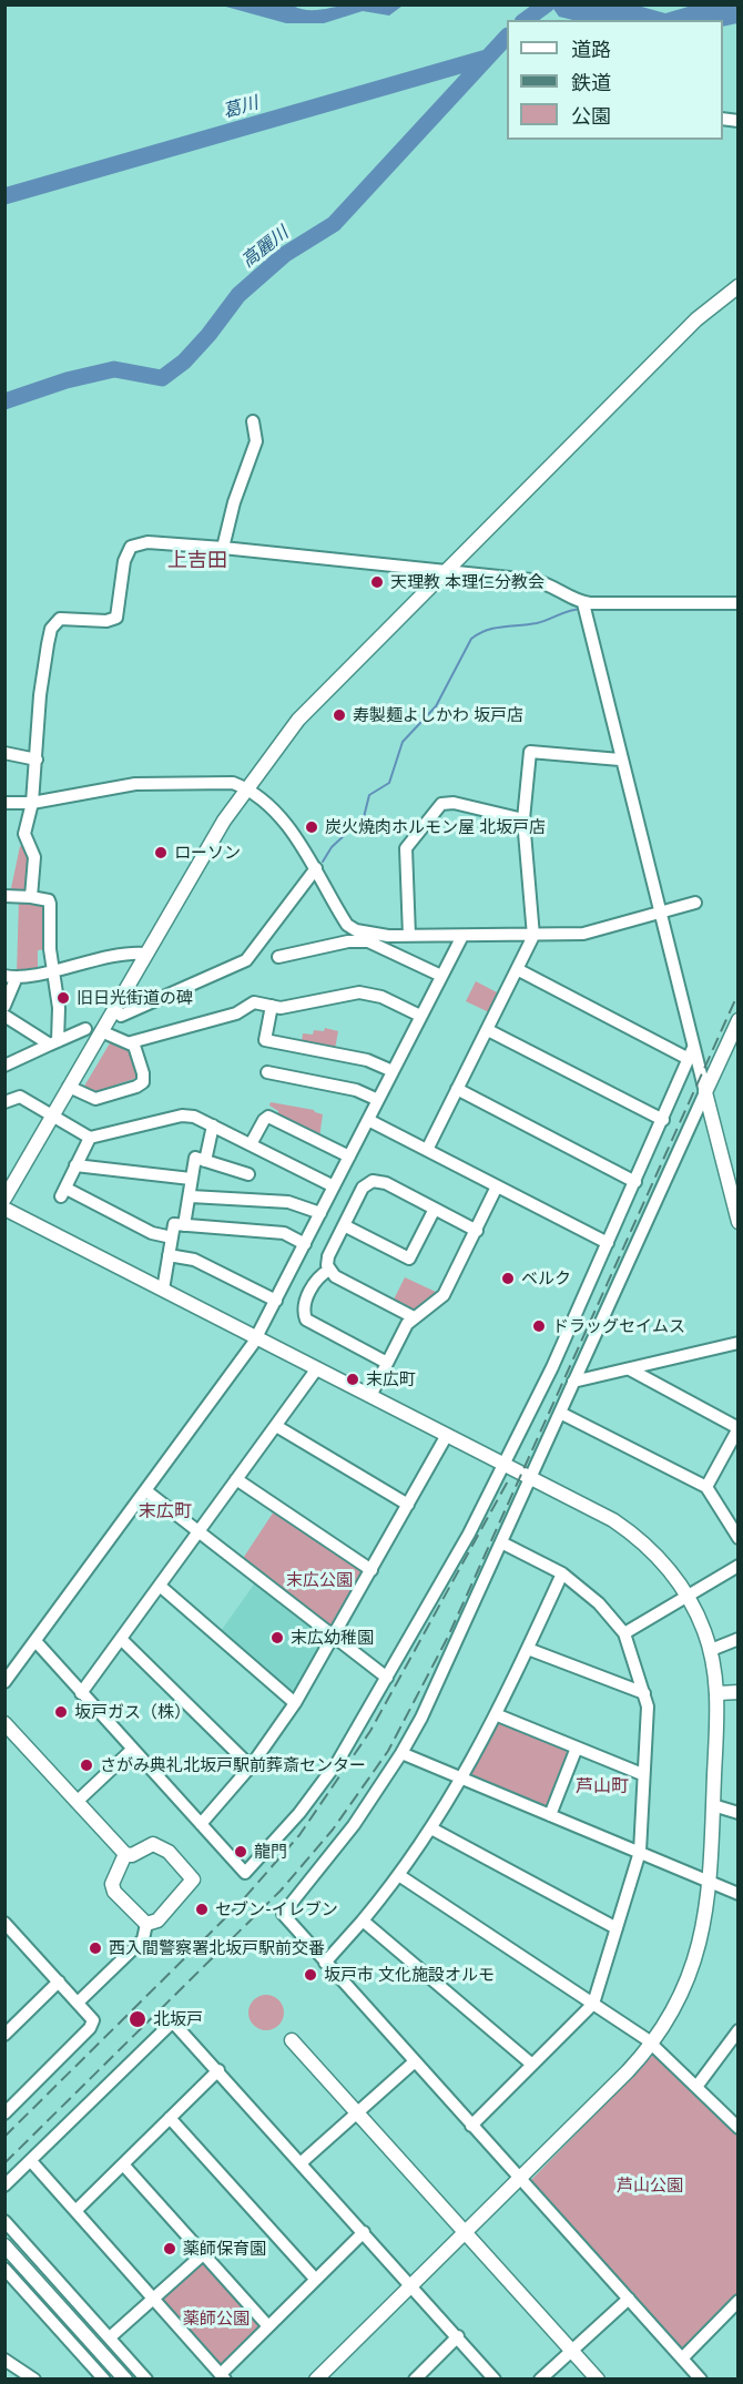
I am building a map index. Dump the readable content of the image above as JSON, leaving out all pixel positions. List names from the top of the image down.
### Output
{
  "districts": ["上吉田", "末広町", "芦山町"],
  "water": ["葛川", "高麗川"],
  "parks": ["末広公園", "芦山公園", "薬師公園"],
  "places": [
    "天理教 本理仁分教会",
    "寿製麺よしかわ 坂戸店",
    "炭火焼肉ホルモン屋 北坂戸店",
    "ローソン",
    "旧日光街道の碑",
    "ベルク",
    "ドラッグセイムス",
    "末広町",
    "末広幼稚園",
    "坂戸ガス（株）",
    "さがみ典礼北坂戸駅前葬斎センター",
    "龍門",
    "セブン-イレブン",
    "西入間警察署北坂戸駅前交番",
    "坂戸市 文化施設オルモ",
    "北坂戸",
    "薬師保育園"
  ],
  "legend": ["道路", "鉄道", "公園"]
}
